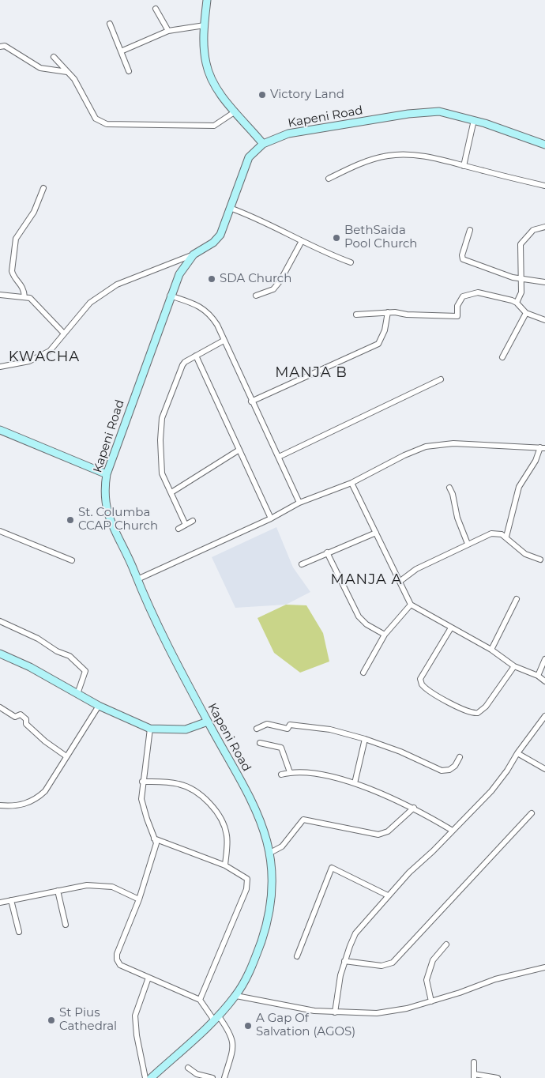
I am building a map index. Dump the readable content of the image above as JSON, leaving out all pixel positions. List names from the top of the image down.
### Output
{
  "streets": {
    "main road": ["Kapeni Road"]
  },
  "districts": ["KWACHA", "MANJA B", "MANJA A"],
  "places": [
    "Victory Land",
    "BethSaida Pool Church",
    "SDA Church",
    "St. Columba CCAP Church",
    "St Pius Cathedral",
    "A Gap Of Salvation (AGOS)"
  ]
}
